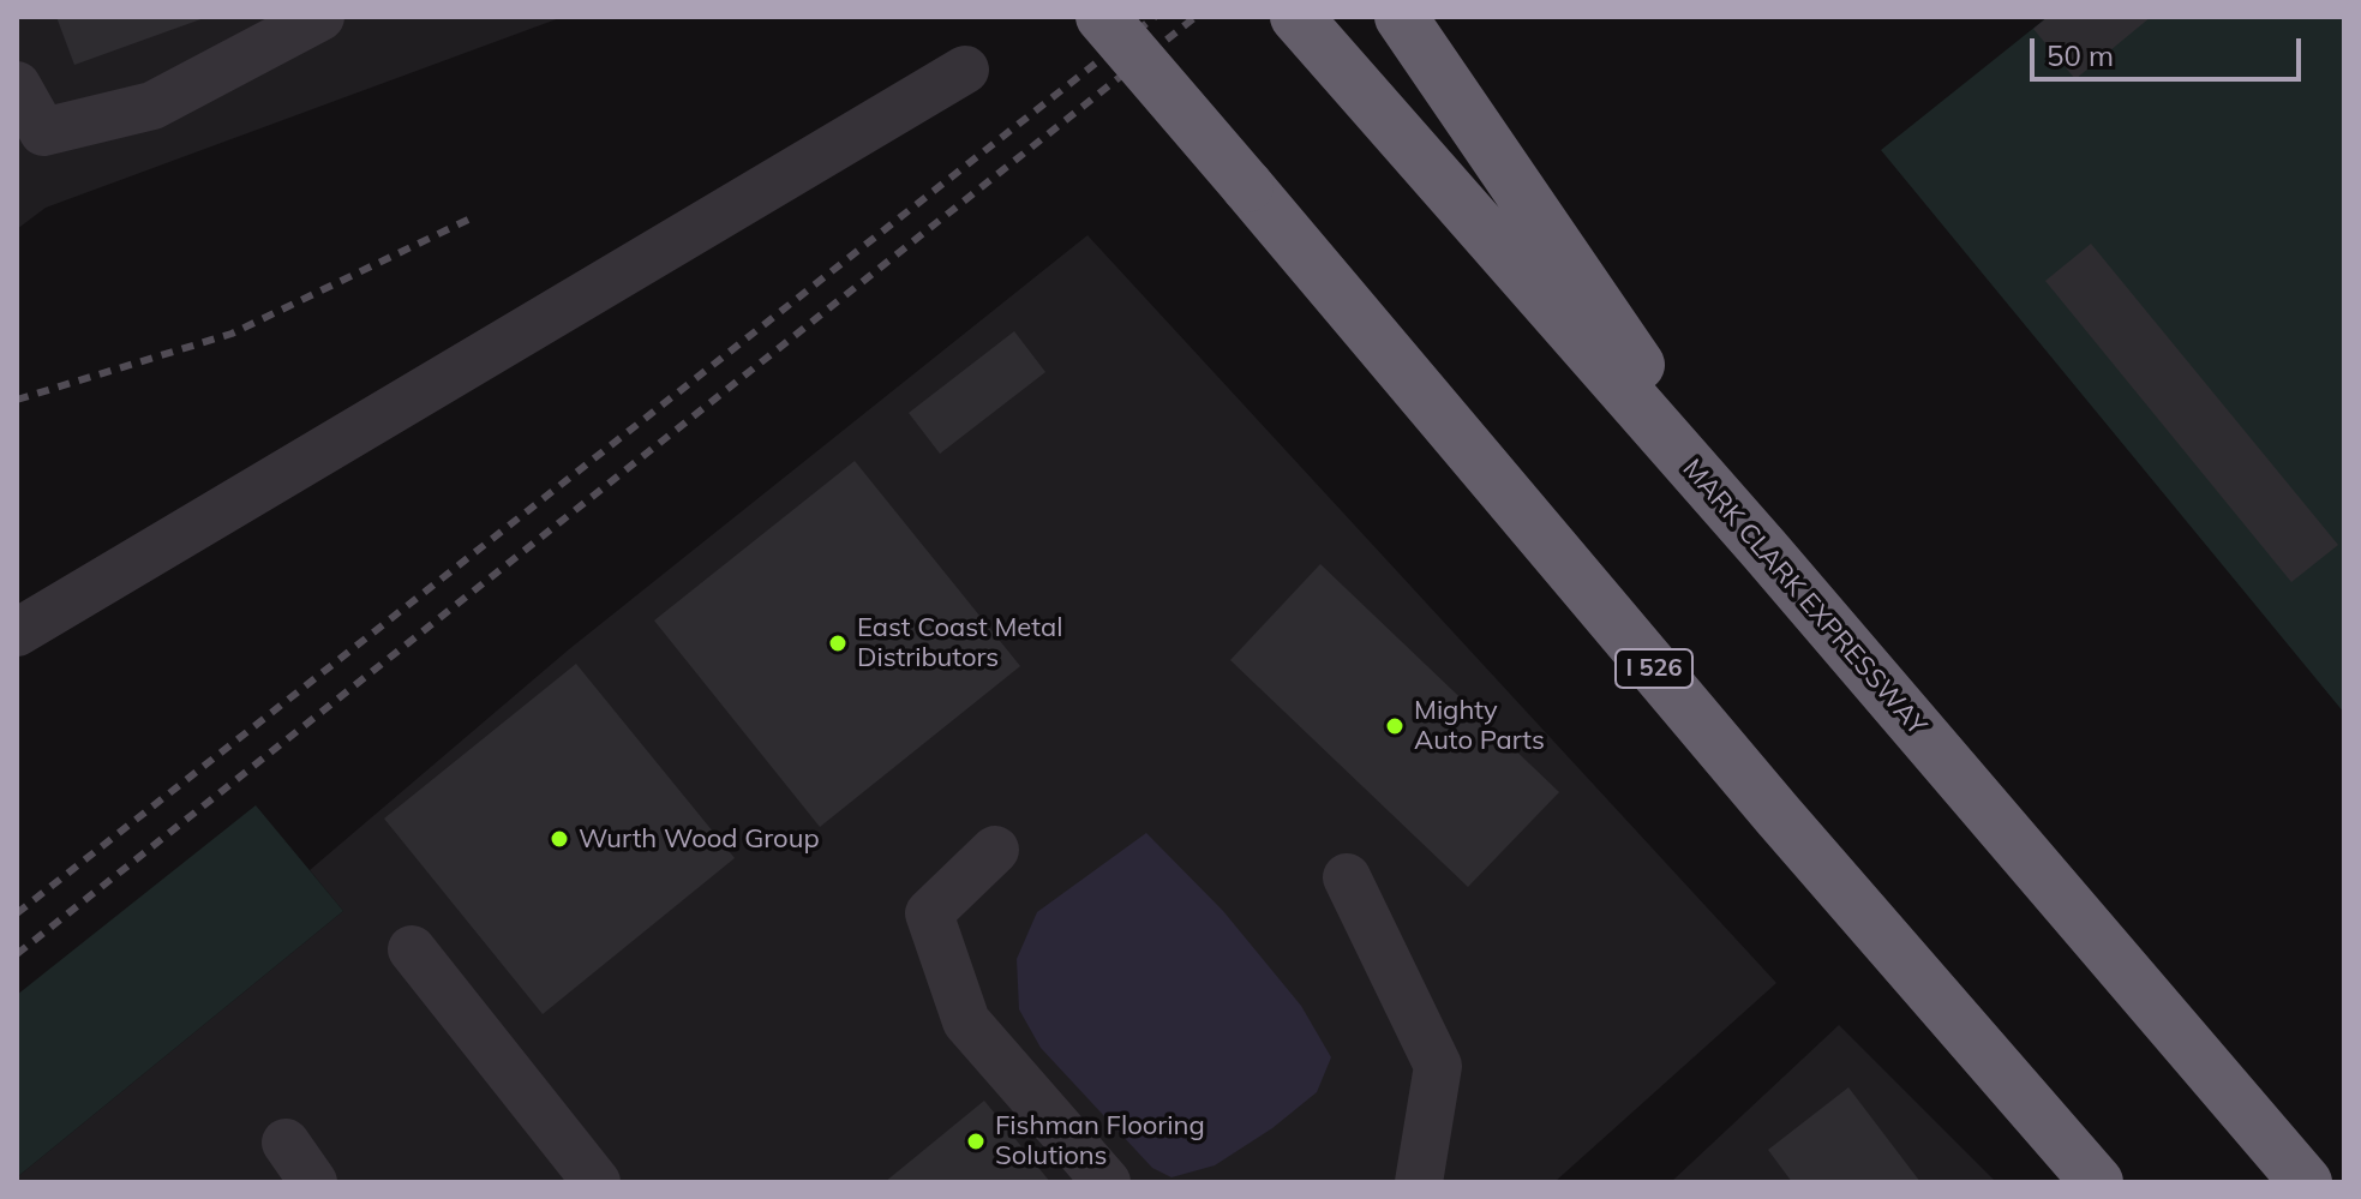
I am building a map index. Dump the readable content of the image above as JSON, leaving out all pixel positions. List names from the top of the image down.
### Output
{
  "streets": {
    "highway": ["MARK CLARK EXPRESSWAY", "I 526"]
  },
  "places": [
    "East Coast Metal Distributors",
    "Mighty Auto Parts",
    "Wurth Wood Group",
    "Fishman Flooring Solutions"
  ],
  "scale_bar": "50 m"
}
